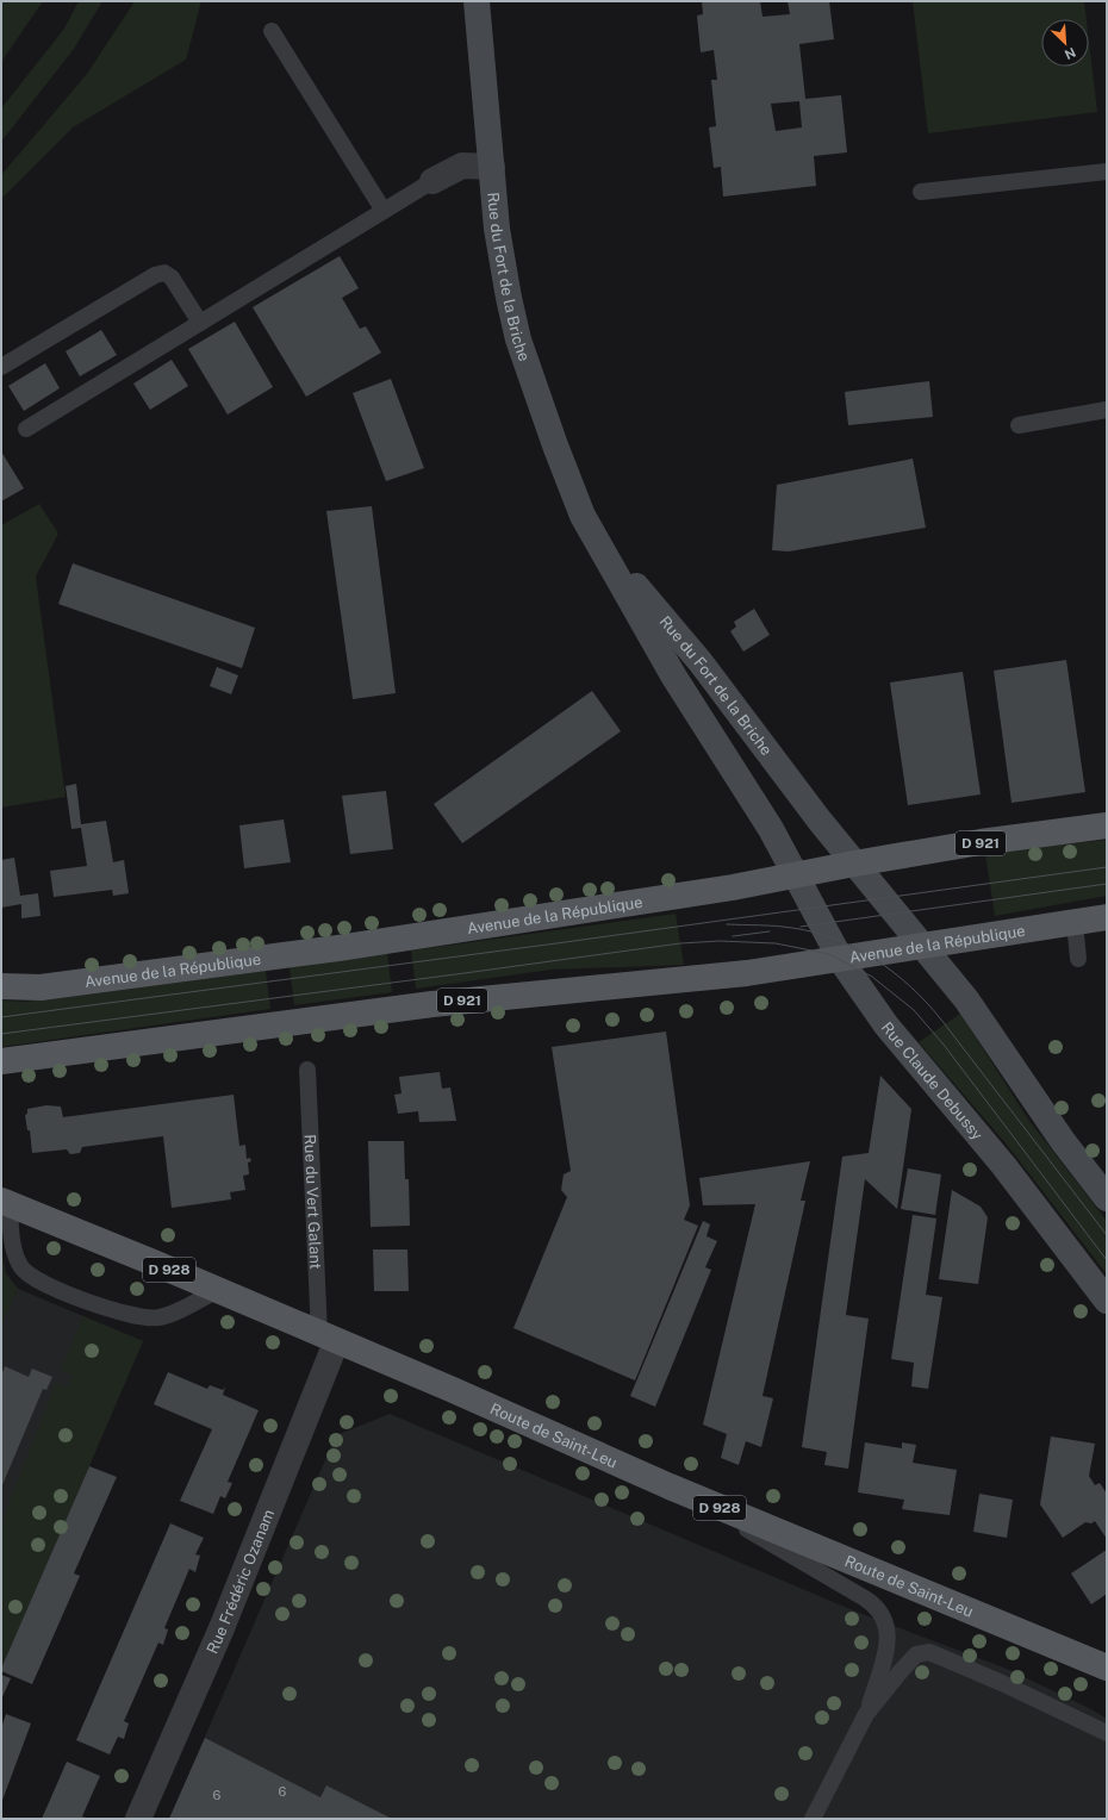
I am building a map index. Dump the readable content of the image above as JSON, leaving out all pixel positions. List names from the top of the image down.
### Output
{
  "streets": {
    "main road": [
      "Rue du Fort de la Briche",
      "D 921",
      "Avenue de la République",
      "Rue Claude Debussy",
      "D 928",
      "Route de Saint-Leu"
    ],
    "street": ["Rue Frédéric Ozanam"],
    "lane": ["Rue du Vert Galant"]
  },
  "crossings": [
    ["Rue du Fort de la Briche", "Avenue de la République"],
    ["Rue du Fort de la Briche", "Rue Claude Debussy"],
    ["Avenue de la République", "Rue Claude Debussy"],
    ["Rue du Vert Galant", "Route de Saint-Leu"],
    ["Rue du Vert Galant", "Rue Frédéric Ozanam"],
    ["Route de Saint-Leu", "Rue Frédéric Ozanam"]
  ],
  "house_numbers": ["6", "6"],
  "north": "bottom right"
}
